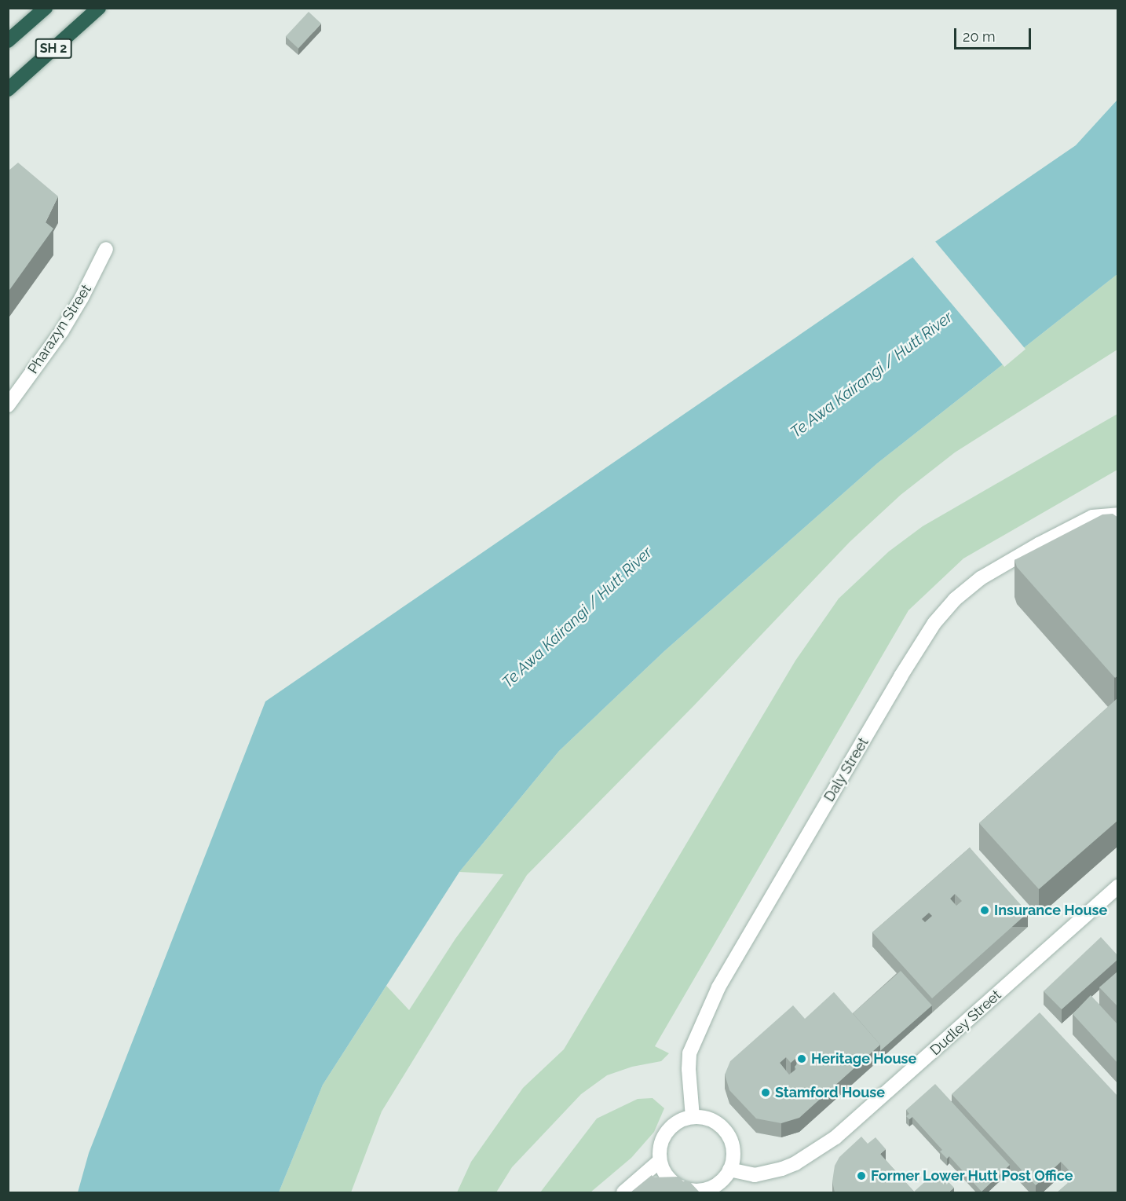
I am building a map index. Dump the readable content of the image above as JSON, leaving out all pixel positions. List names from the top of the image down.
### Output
{
  "streets": {
    "highway": ["SH 2"],
    "main road": ["Pharazyn Street", "Daly Street", "Dudley Street"]
  },
  "crossings": [
    ["Daly Street", "Dudley Street"]
  ],
  "water": ["Te Awa Kairangi / Hutt River"],
  "places": [
    "Insurance House",
    "Heritage House",
    "Stamford House",
    "Former Lower Hutt Post Office"
  ],
  "scale_bar": "20 m"
}
